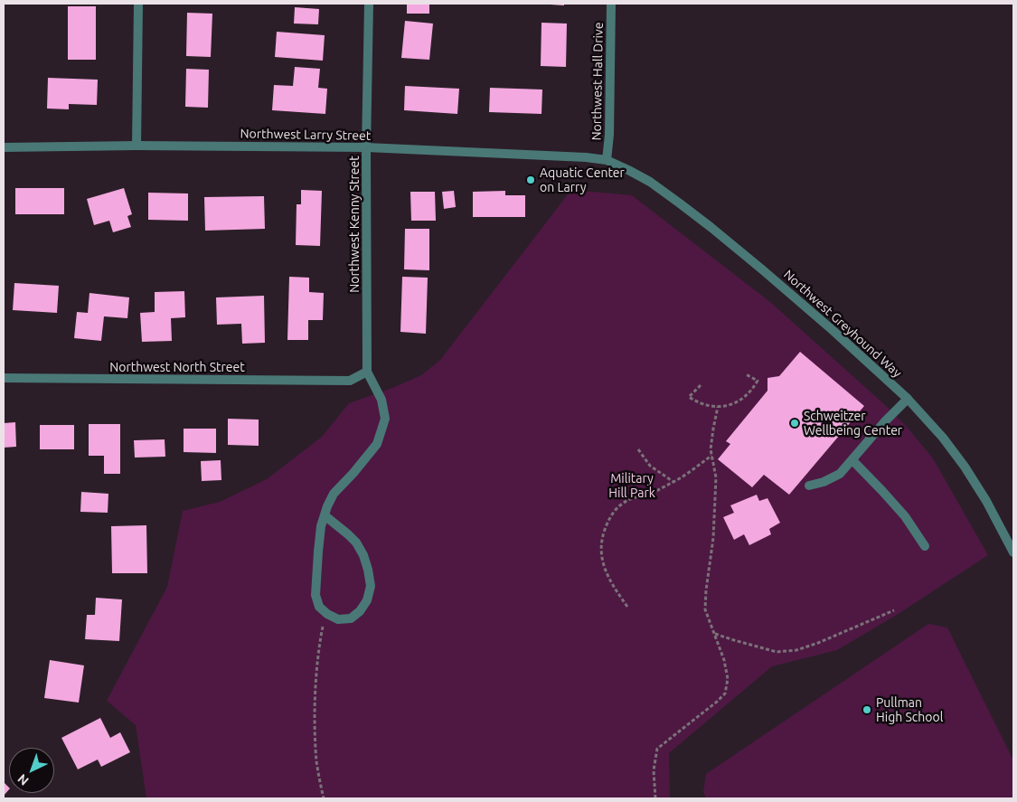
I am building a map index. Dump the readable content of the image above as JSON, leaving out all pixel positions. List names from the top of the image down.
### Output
{
  "streets": {
    "street": [
      "Northwest Hall Drive",
      "Northwest Larry Street",
      "Northwest Kenny Street",
      "Northwest Greyhound Way",
      "Northwest North Street"
    ]
  },
  "crossings": [
    ["Northwest Hall Drive", "Northwest Larry Street"],
    ["Northwest Hall Drive", "Northwest Greyhound Way"],
    ["Northwest Larry Street", "Northwest Kenny Street"],
    ["Northwest Larry Street", "Northwest Greyhound Way"],
    ["Northwest Kenny Street", "Northwest North Street"]
  ],
  "parks": ["Military Hill Park"],
  "places": ["Aquatic Center on Larry", "Schweitzer Wellbeing Center", "Pullman High School"],
  "north": "bottom left"
}
